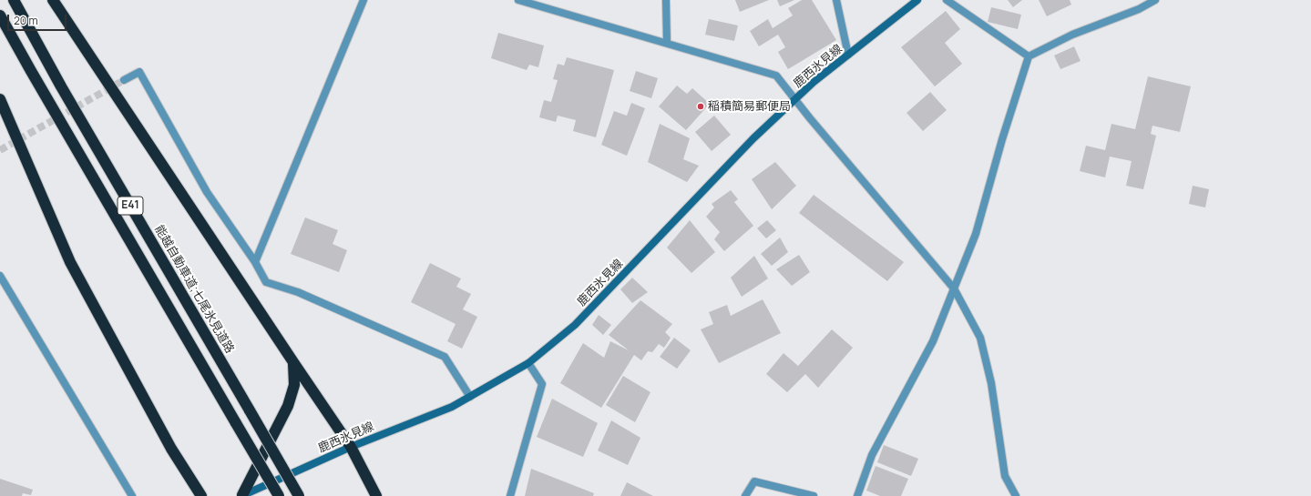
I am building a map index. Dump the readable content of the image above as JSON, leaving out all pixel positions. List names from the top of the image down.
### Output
{
  "streets": {
    "highway": ["E41", "能越自動車道;七尾氷見道路"],
    "main road": ["鹿西氷見線"]
  },
  "places": ["稲積簡易郵便局"],
  "scale_bar": "20 m"
}
